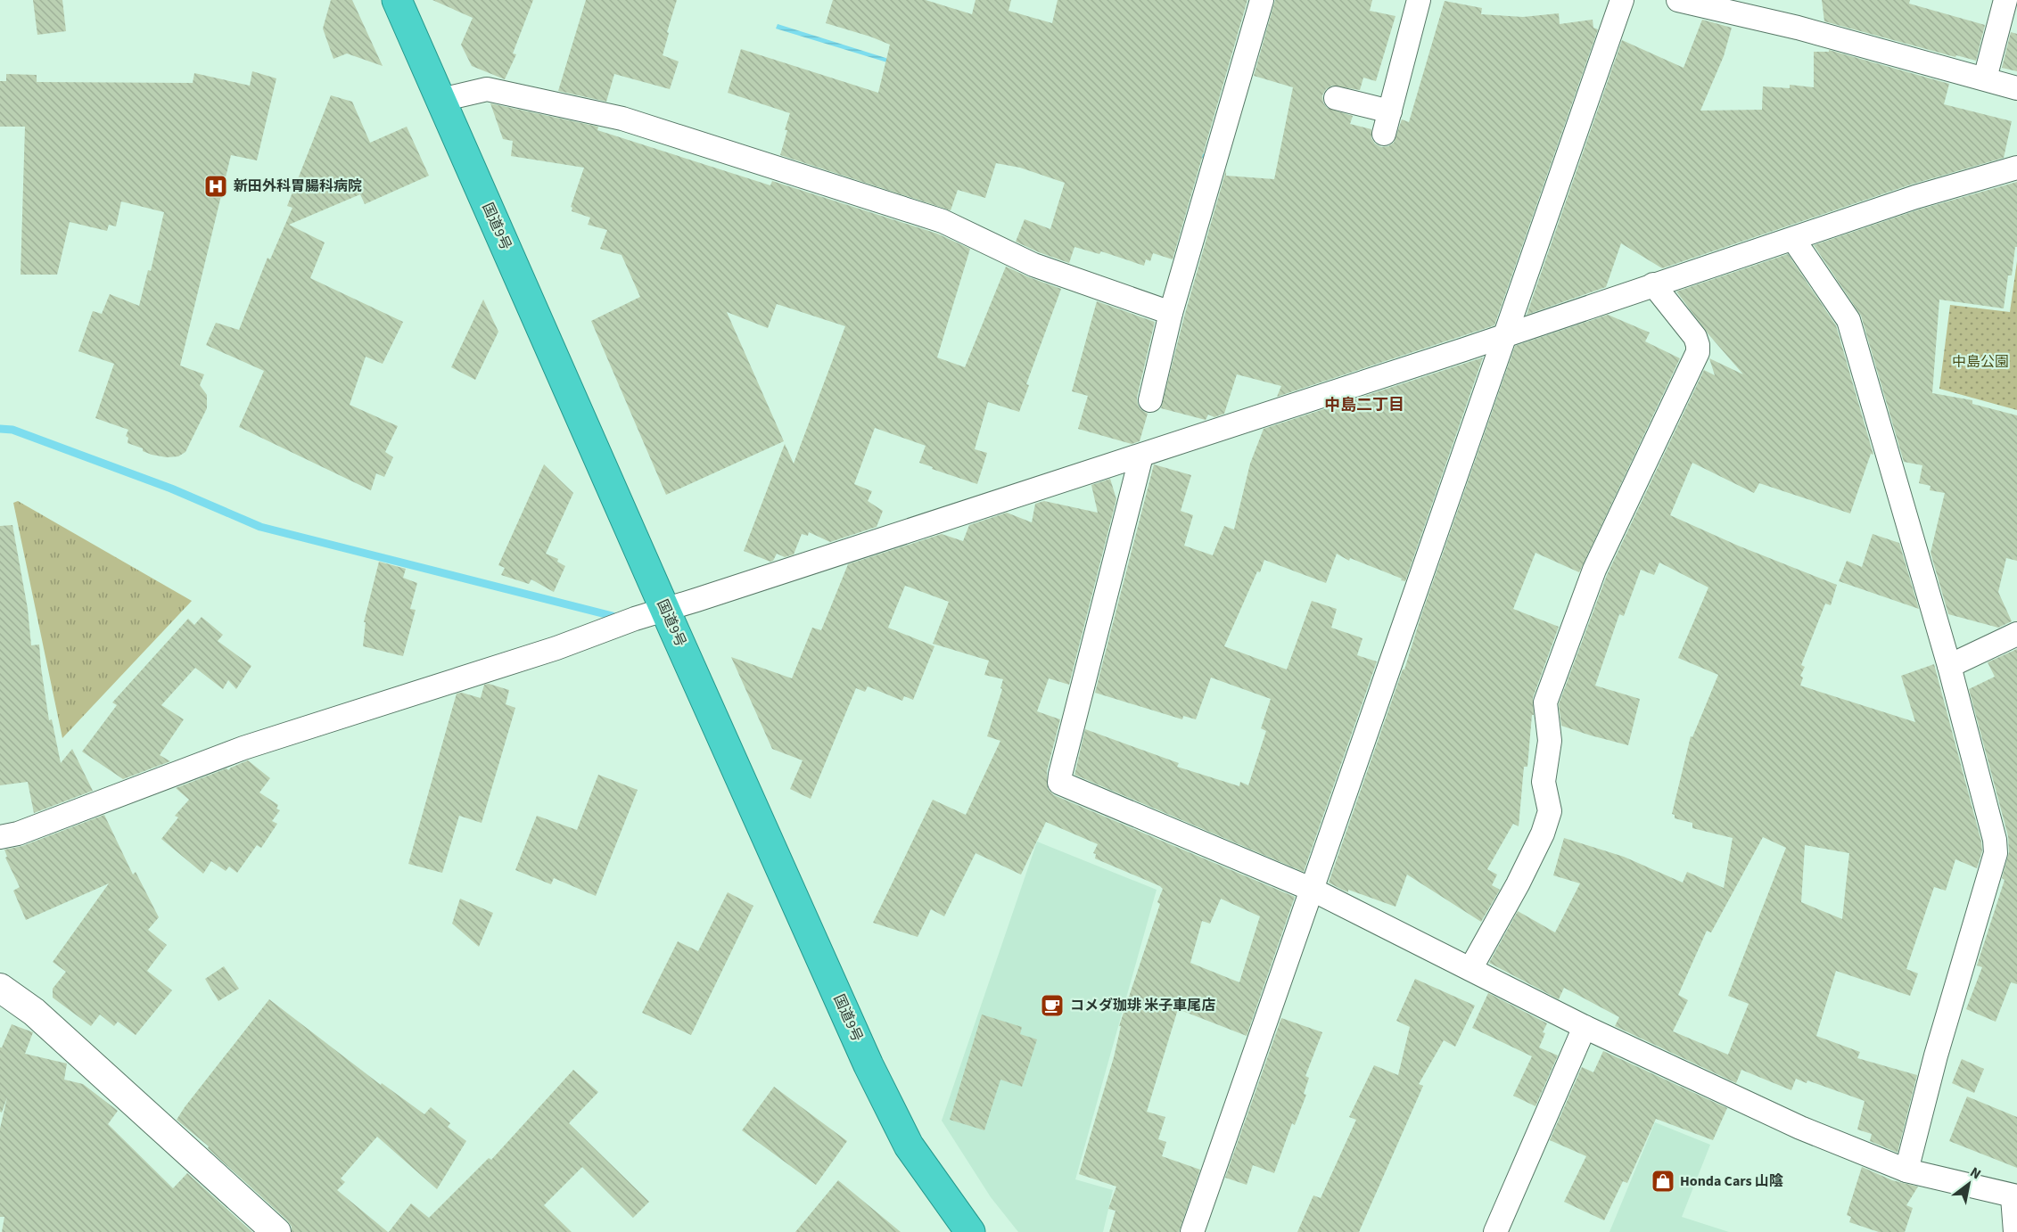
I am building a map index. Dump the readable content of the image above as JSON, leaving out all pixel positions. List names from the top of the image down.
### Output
{
  "streets": {
    "highway": ["国道9号"]
  },
  "districts": ["中島二丁目"],
  "parks": ["中島公園"],
  "places": {
    "hospital": ["新田外科胃腸科病院"],
    "cafe": ["コメダ珈琲 米子車尾店"],
    "shop": ["Honda Cars 山陰"]
  },
  "north": "top right"
}
